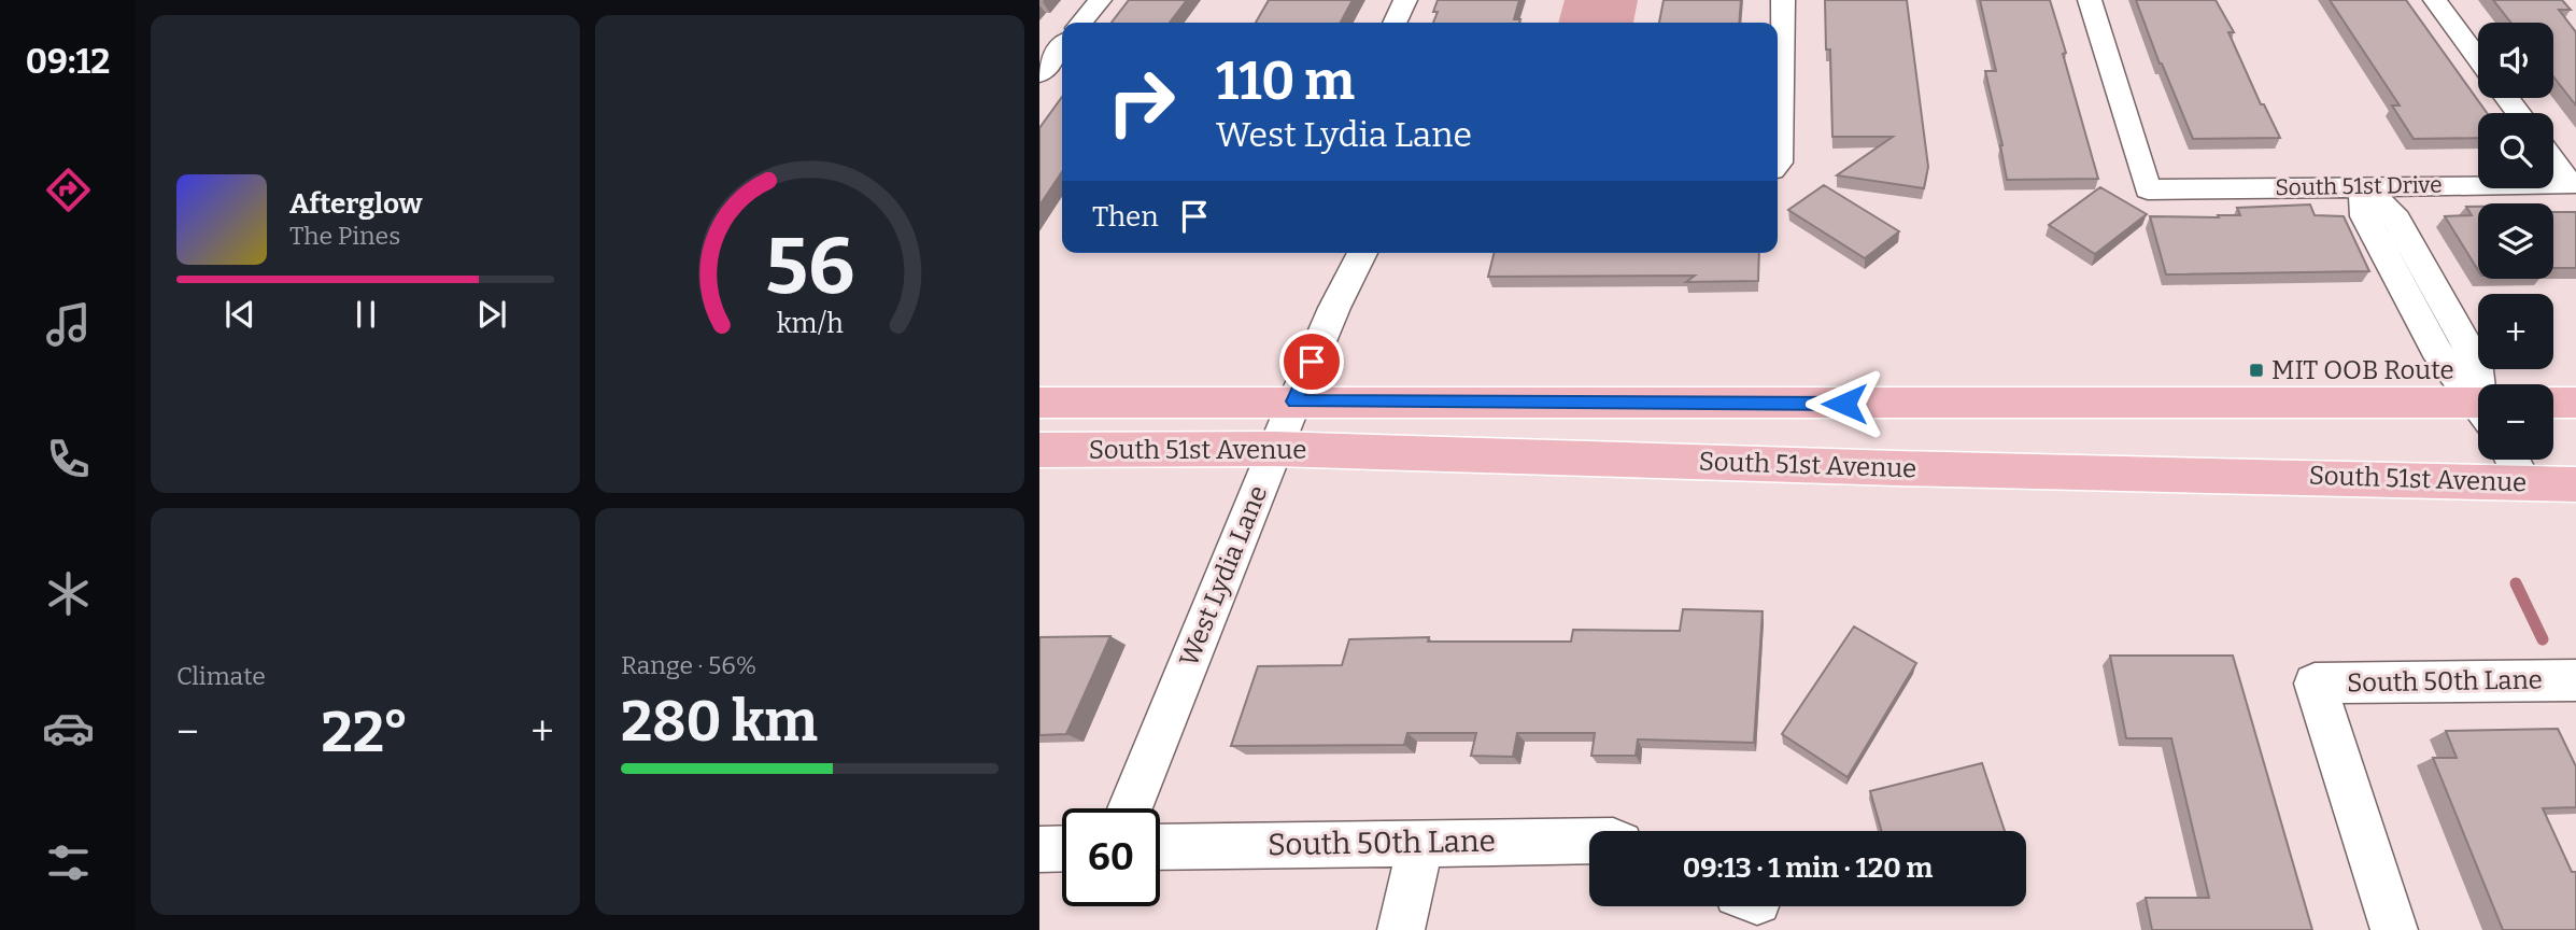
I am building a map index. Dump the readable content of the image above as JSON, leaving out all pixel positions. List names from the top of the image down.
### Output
{
  "streets": {
    "main road": ["South 51st Avenue"],
    "street": ["South 51st Drive", "West Lydia Lane", "South 50th Lane"]
  },
  "crossings": [
    ["South 51st Avenue", "West Lydia Lane"]
  ],
  "places": {
    "transit": ["MIT OOB Route"]
  },
  "page": {
    "tabs": "09:12",
    "map_buttons": ["+", "−"],
    "turn": ["110 m", "West Lydia Lane"],
    "song": ["Afterglow", "The Pines"],
    "then": "Then",
    "tile": [
      "Climate",
      ["Range · 56%", "280 km"]
    ],
    "heat": ["−", "22°", "+"],
    "limit": "60",
    "trip": "09:13 · 1 min · 120 m",
    "gauge": ["56", "km/h"]
  }
}
